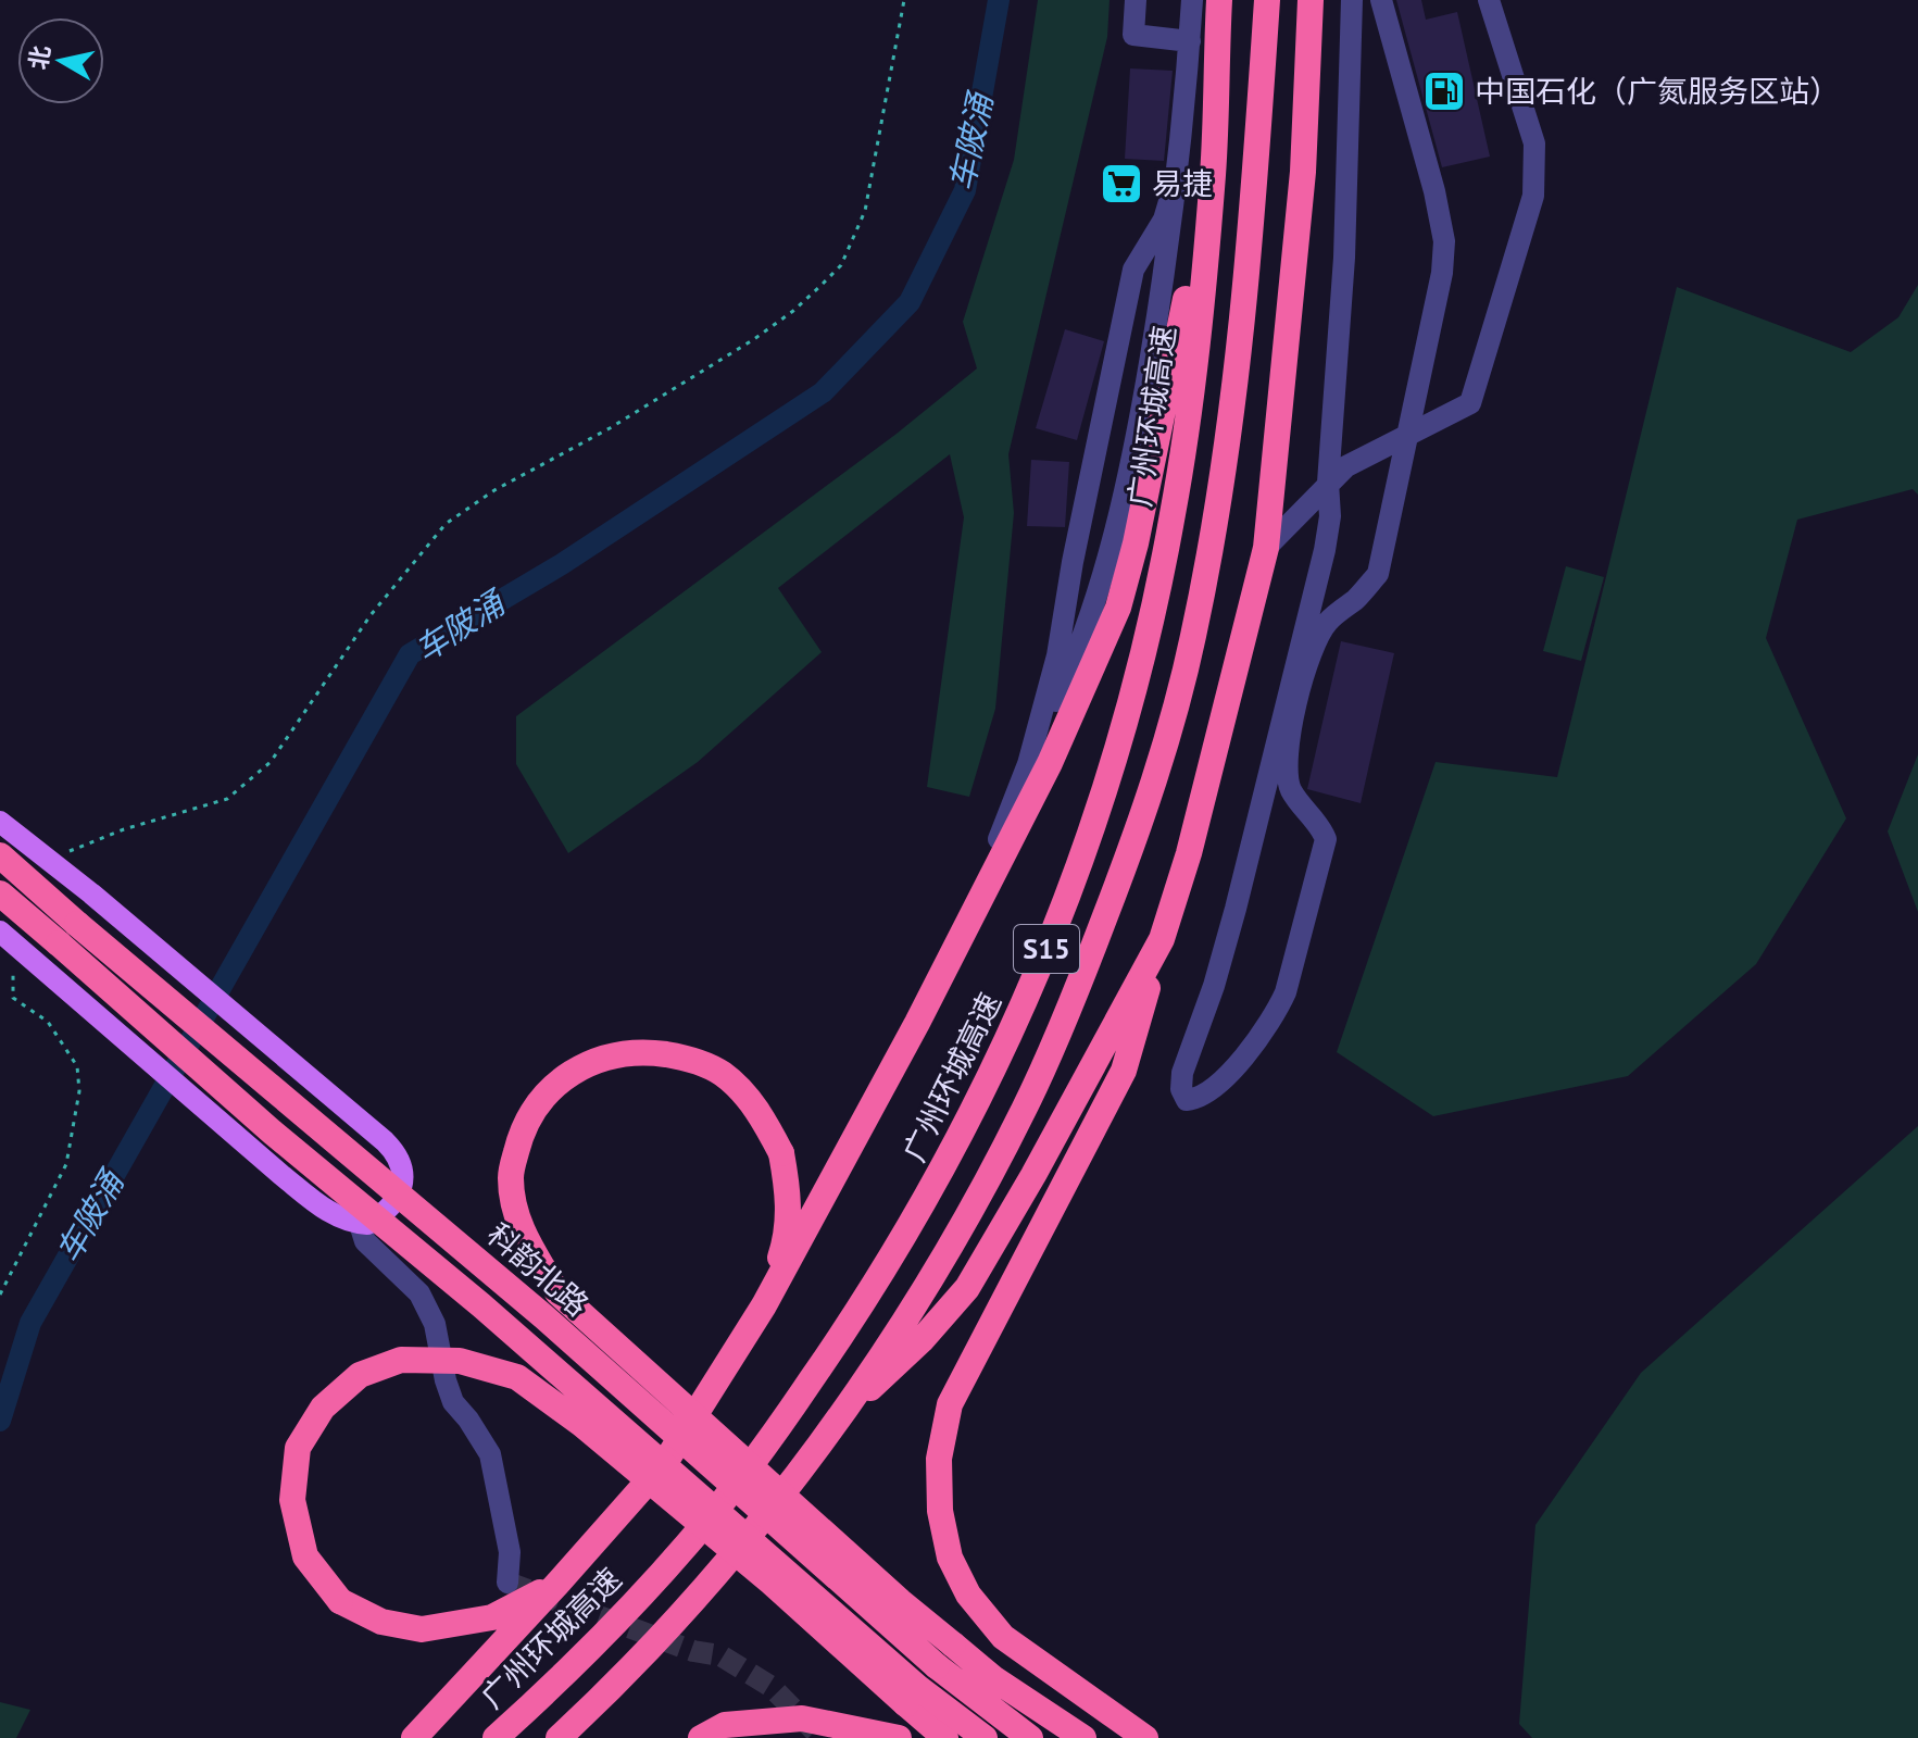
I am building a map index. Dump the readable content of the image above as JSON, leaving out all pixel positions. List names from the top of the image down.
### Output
{
  "streets": {
    "highway": ["广州环城高速", "S15", "科韵北路"]
  },
  "water": ["车陂涌"],
  "places": {
    "fuel station": ["中国石化（广氮服务区站）"],
    "supermarket": ["易捷"]
  },
  "north": "left"
}
